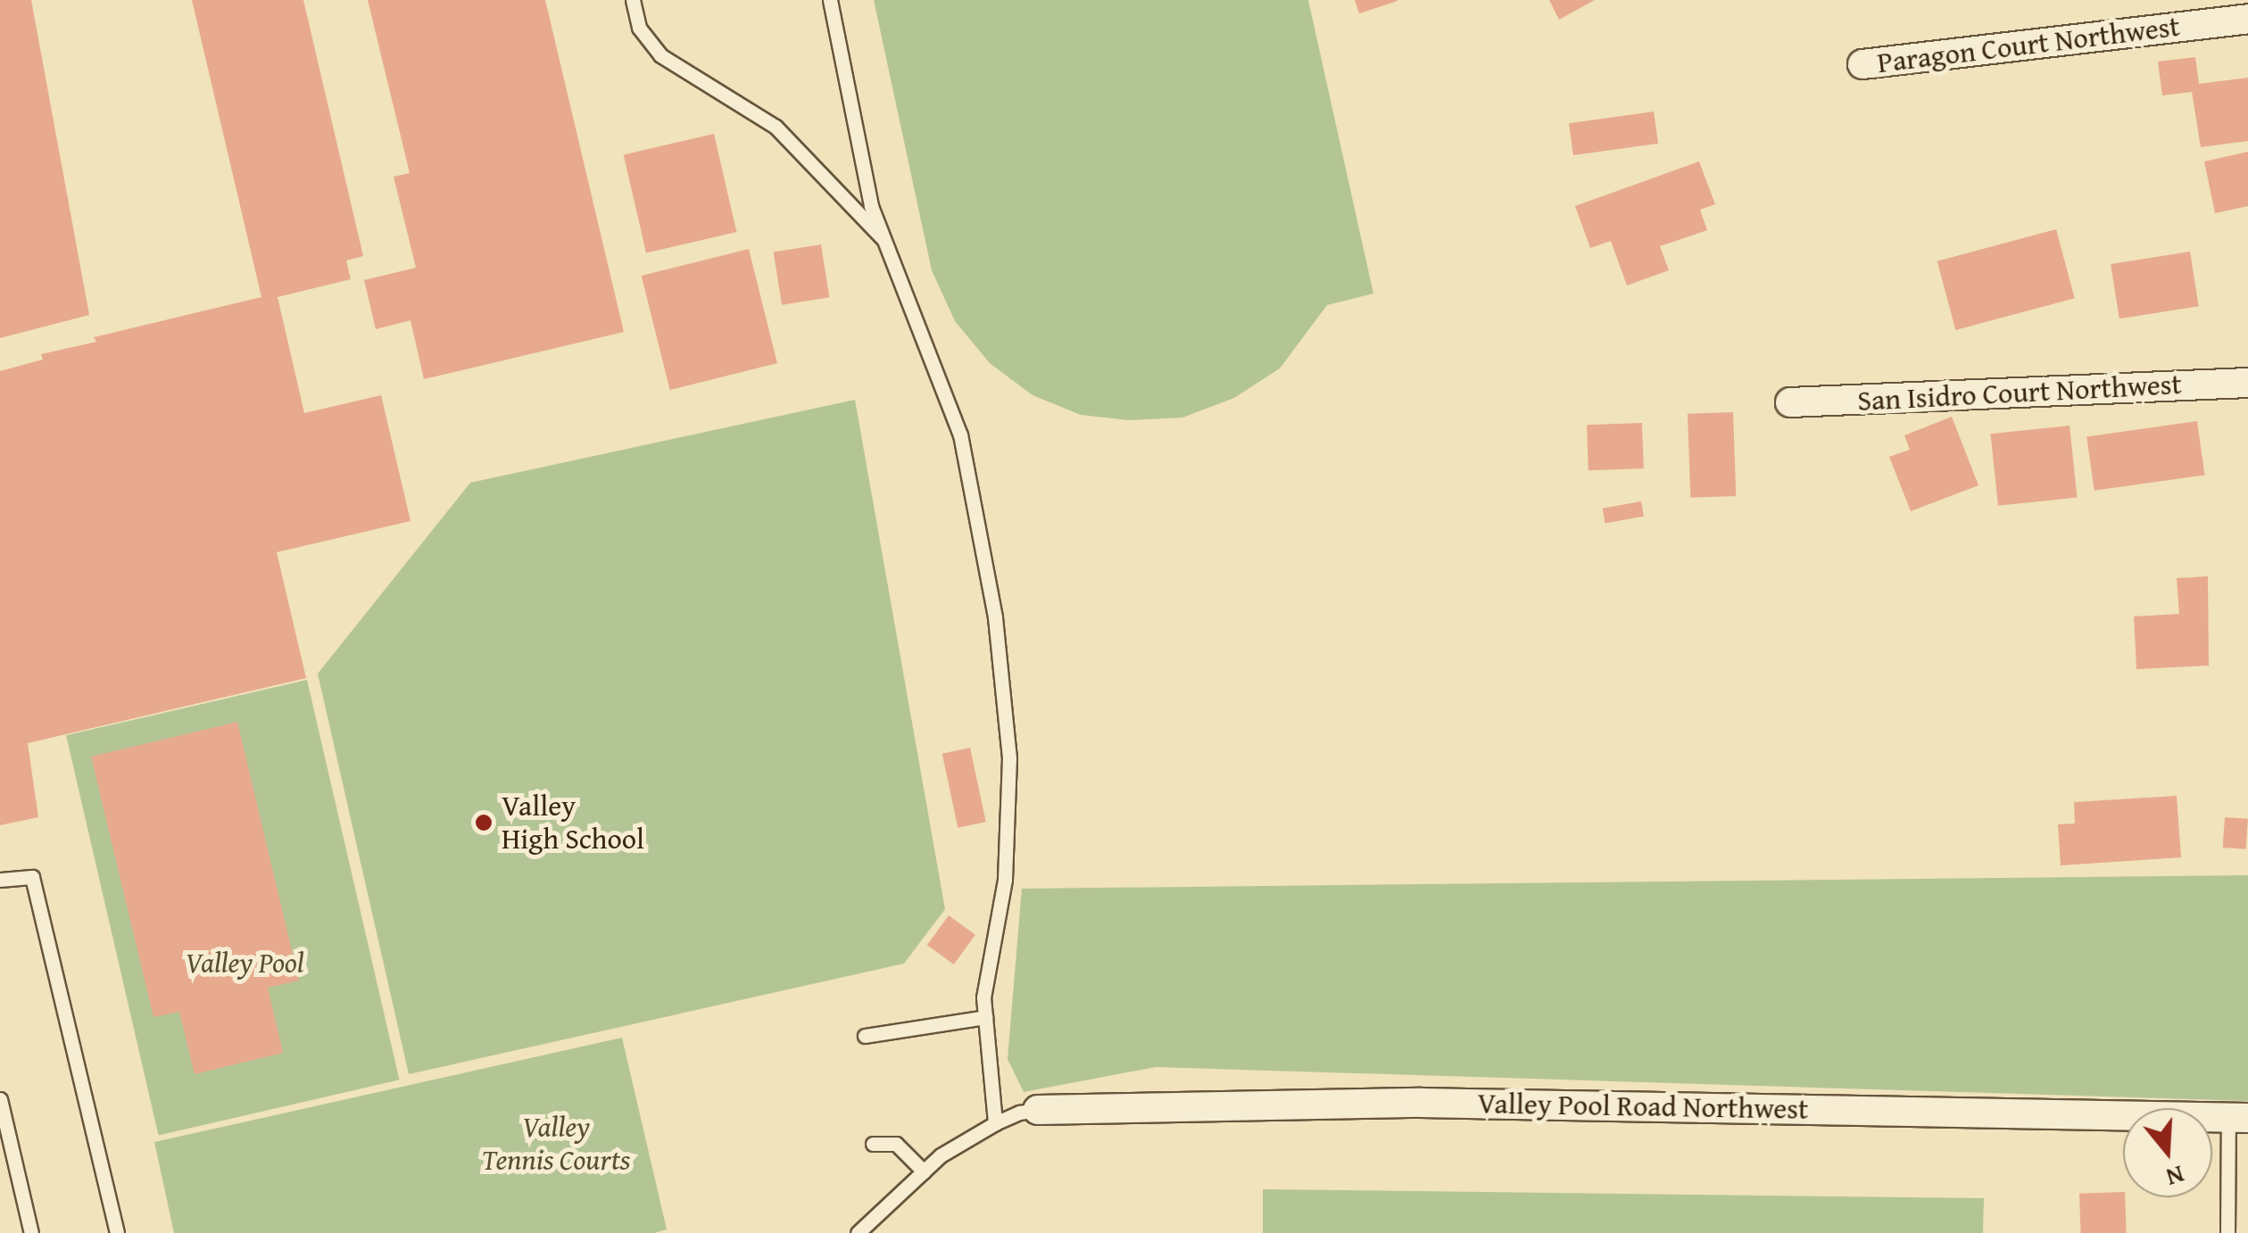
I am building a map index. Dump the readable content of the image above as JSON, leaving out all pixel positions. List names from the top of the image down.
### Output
{
  "streets": {
    "street": ["Paragon Court Northwest", "San Isidro Court Northwest", "Valley Pool Road Northwest"]
  },
  "parks": ["Valley Pool", "Valley Tennis Courts"],
  "places": ["Valley High School"],
  "north": "bottom"
}
